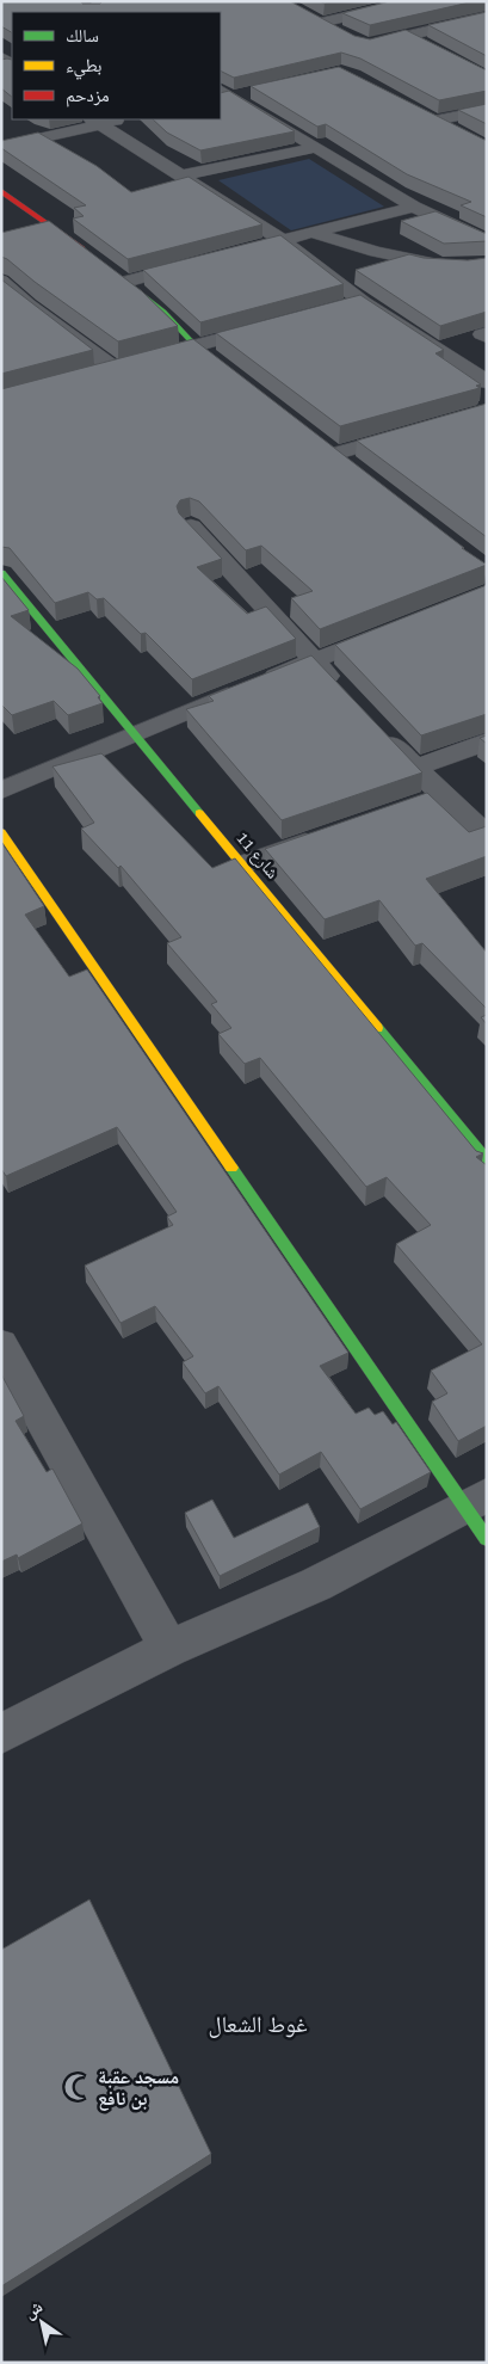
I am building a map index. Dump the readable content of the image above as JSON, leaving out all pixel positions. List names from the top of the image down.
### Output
{
  "streets": {
    "street": ["شارع 11"]
  },
  "districts": ["غوط الشعال"],
  "places": {
    "mosque": ["مسجد عقبة بن نافع"]
  },
  "legend": ["سالك", "بطيء", "مزدحم"],
  "north": "top left"
}
